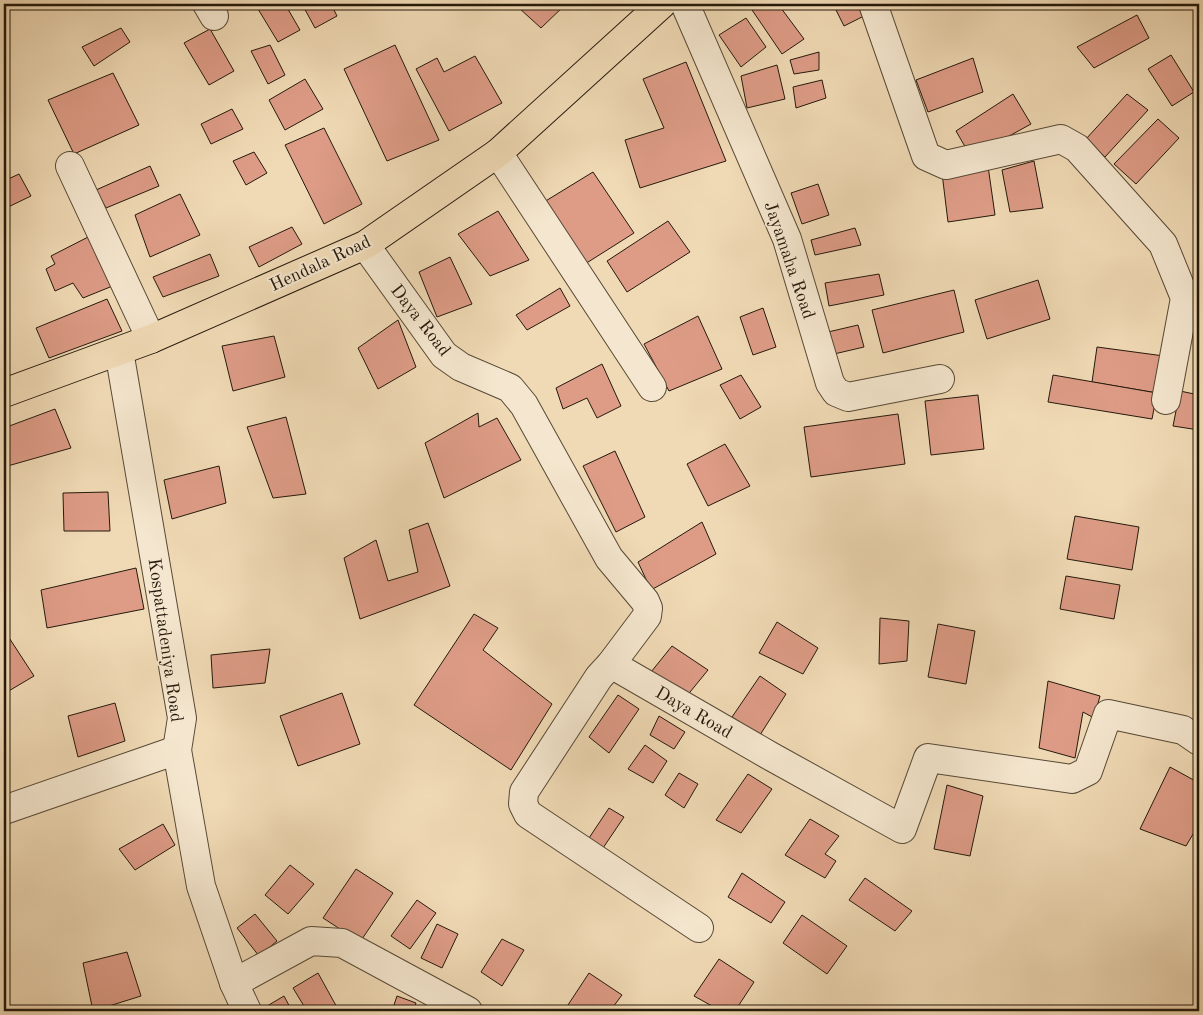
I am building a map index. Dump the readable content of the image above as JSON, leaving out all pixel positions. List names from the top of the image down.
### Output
{
  "streets": {
    "main road": ["Hendala Road"],
    "street": ["Jayamaha Road", "Daya Road", "Kospattadeniya Road"]
  },
  "crossings": [
    ["Hendala Road", "Daya Road"],
    ["Hendala Road", "Kospattadeniya Road"]
  ]
}
